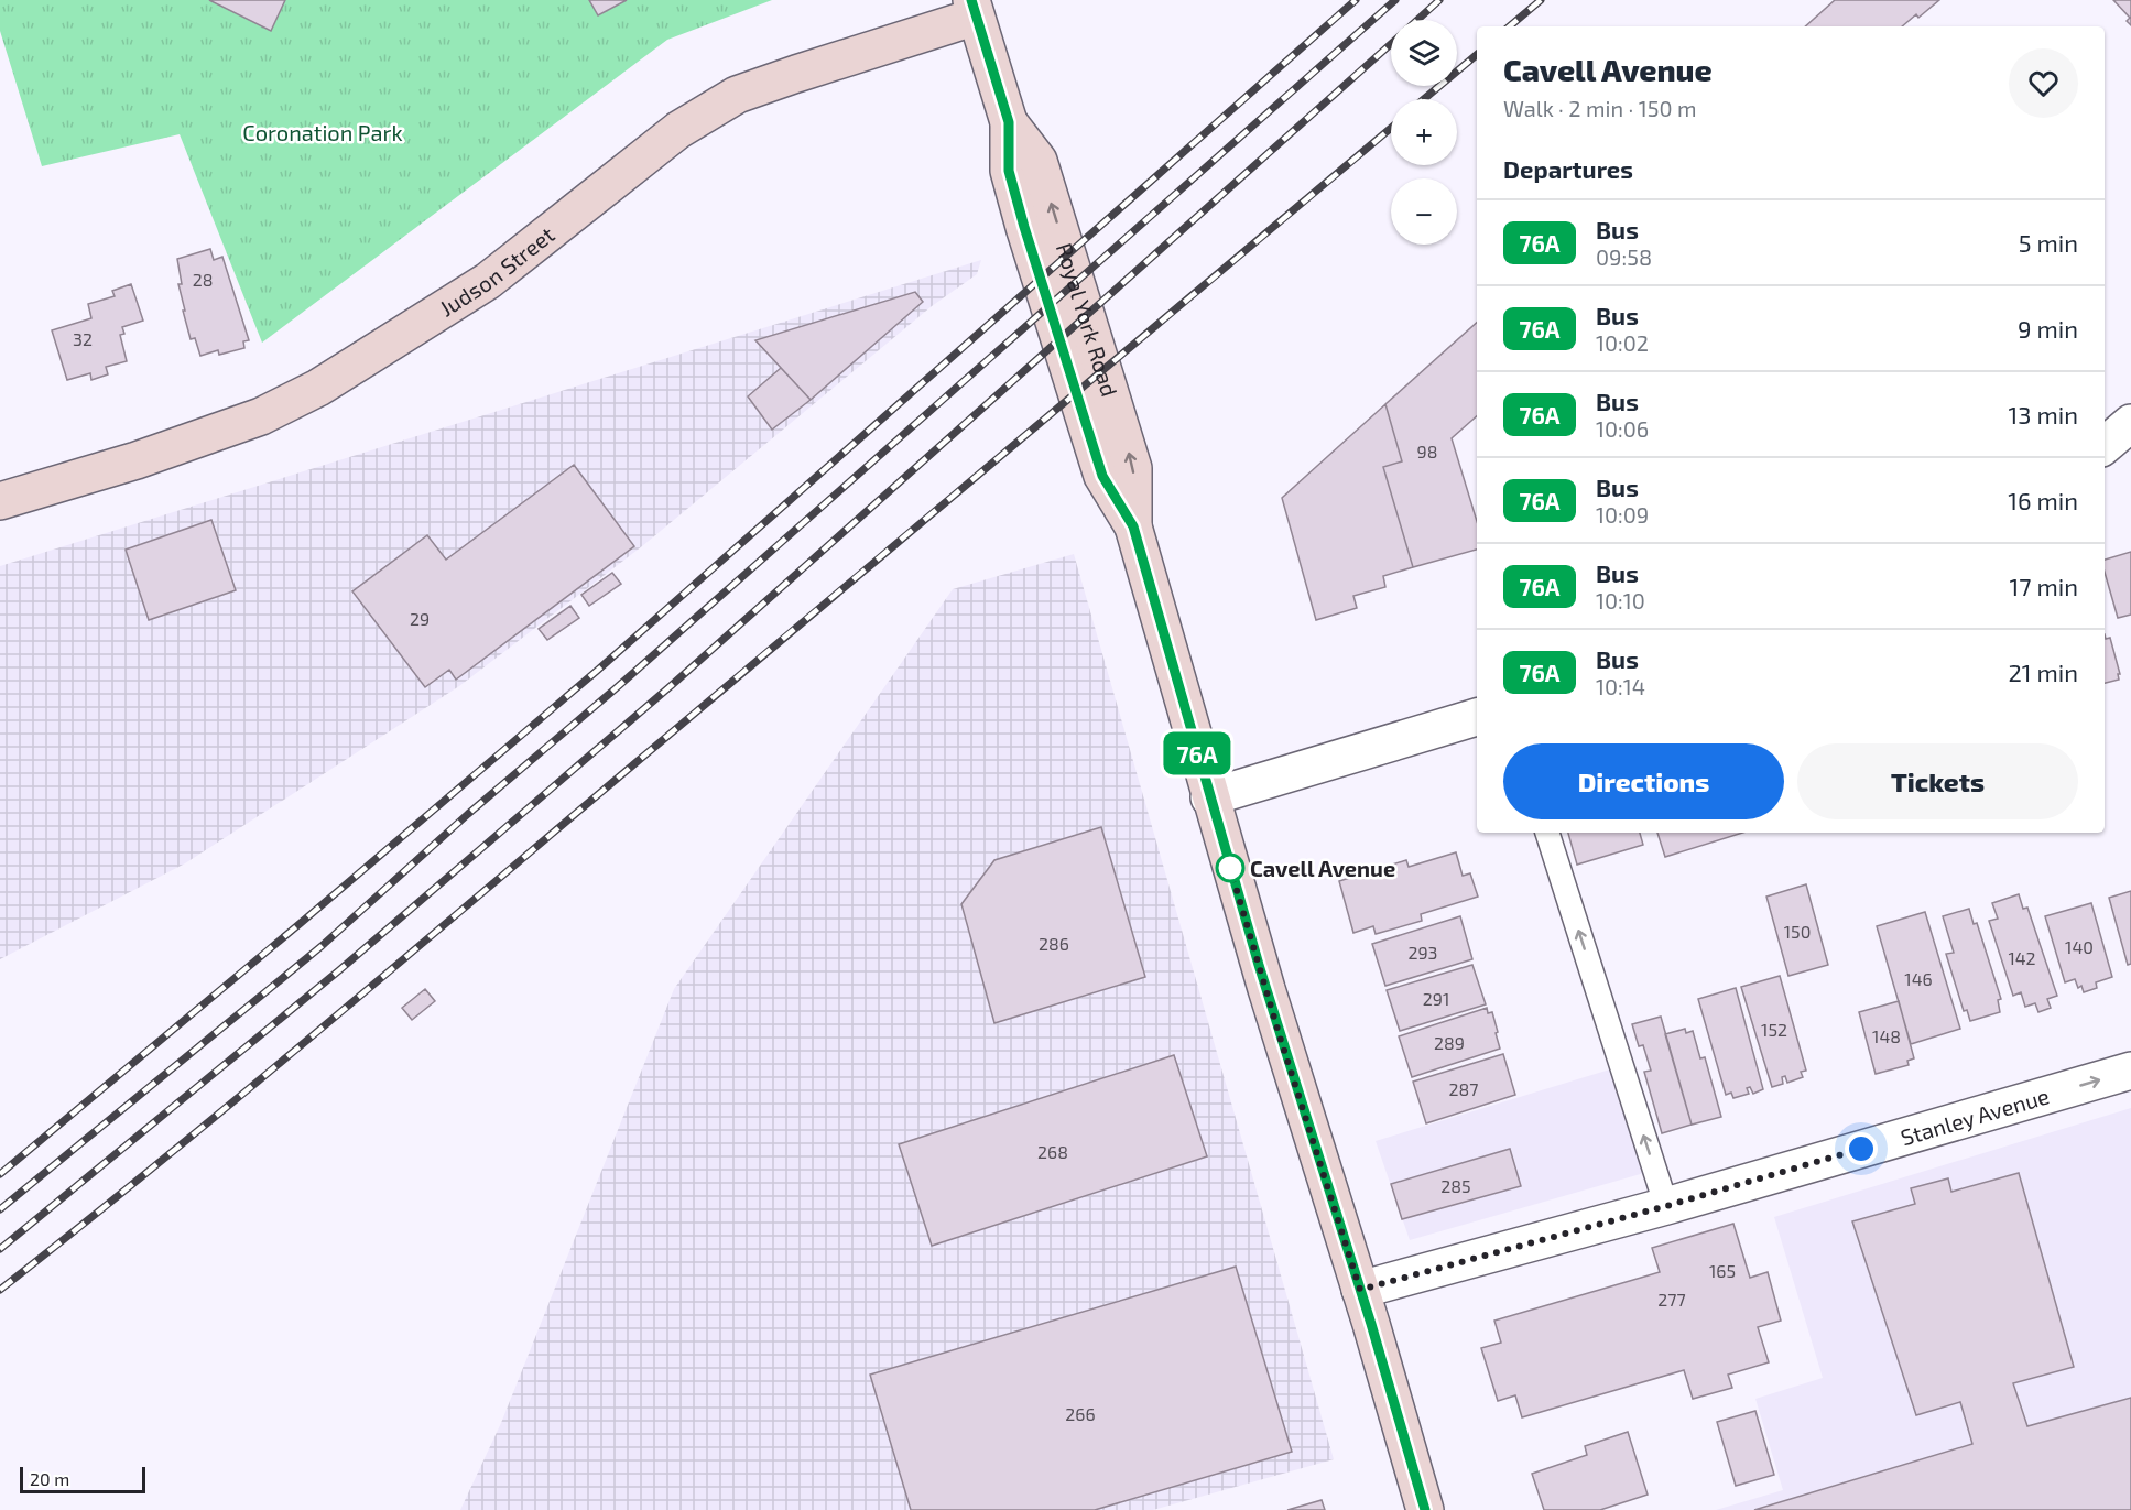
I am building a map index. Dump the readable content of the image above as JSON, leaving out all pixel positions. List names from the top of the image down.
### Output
{
  "streets": {
    "main road": ["Judson Street", "Royal York Road"],
    "street": ["Stanley Avenue"]
  },
  "crossings": [
    ["Judson Street", "Royal York Road"],
    ["Royal York Road", "Stanley Avenue"]
  ],
  "one_way": ["Stanley Avenue"],
  "parks": ["Coronation Park"],
  "places": ["Cavell Avenue"],
  "lines": ["bus line 76A"],
  "house_numbers": [
    "28",
    "32",
    "98",
    "29",
    "150",
    "286",
    "140",
    "293",
    "142",
    "146",
    "291",
    "152",
    "148",
    "289",
    "287",
    "268",
    "285",
    "165",
    "277",
    "266"
  ],
  "scale_bar": "20 m",
  "page": {
    "on_map": "76A",
    "map_buttons": ["+", "−"],
    "heading": [
      ["Cavell Avenue", "Walk · 2 min · 150 m"],
      "Departures"
    ],
    "list": [
      {
        "mark": "76A",
        "name": "Bus",
        "note": "09:58",
        "value": "5 min"
      },
      {
        "mark": "76A",
        "name": "Bus",
        "note": "10:02",
        "value": "9 min"
      },
      {
        "mark": "76A",
        "name": "Bus",
        "note": "10:06",
        "value": "13 min"
      },
      {
        "mark": "76A",
        "name": "Bus",
        "note": "10:09",
        "value": "16 min"
      },
      {
        "mark": "76A",
        "name": "Bus",
        "note": "10:10",
        "value": "17 min"
      },
      {
        "mark": "76A",
        "name": "Bus",
        "note": "10:14",
        "value": "21 min"
      }
    ],
    "buttons": ["Directions", "Tickets"],
    "scale": "20 m"
  }
}
